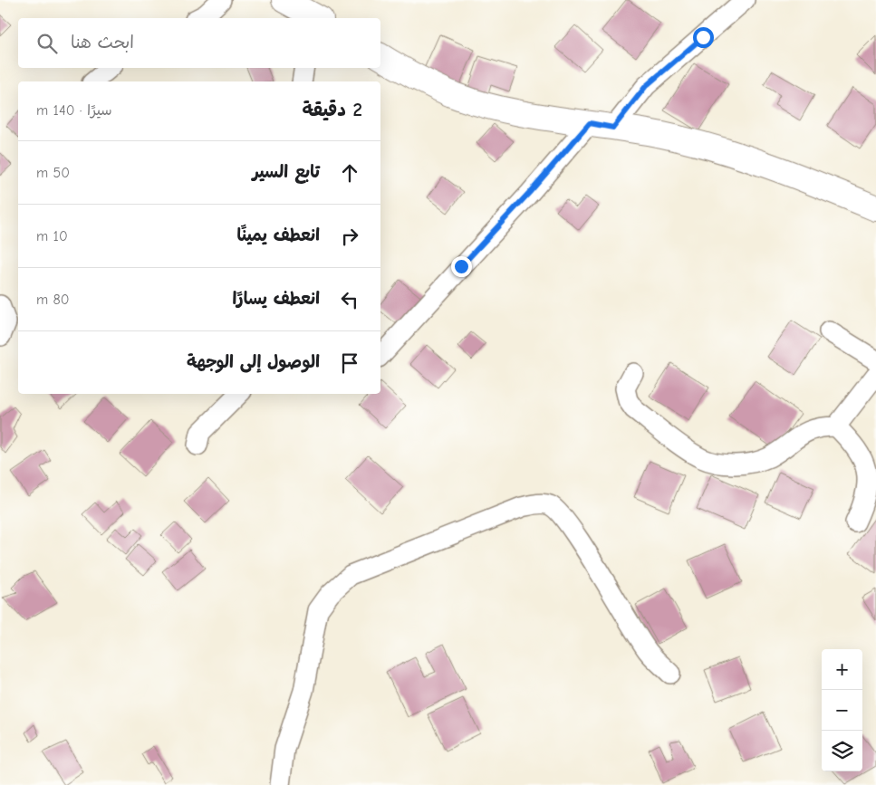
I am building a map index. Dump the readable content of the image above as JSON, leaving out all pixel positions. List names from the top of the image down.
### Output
{
  "page": {
    "search": "ابحث هنا",
    "heading": ["2 دقيقة", "سيرًا · 140 m"],
    "list": [
      ["تابع السير", "50 m"],
      ["انعطف يمينًا", "10 m"],
      ["انعطف يسارًا", "80 m"],
      "الوصول إلى الوجهة"
    ],
    "map_buttons": ["+", "−"]
  }
}
